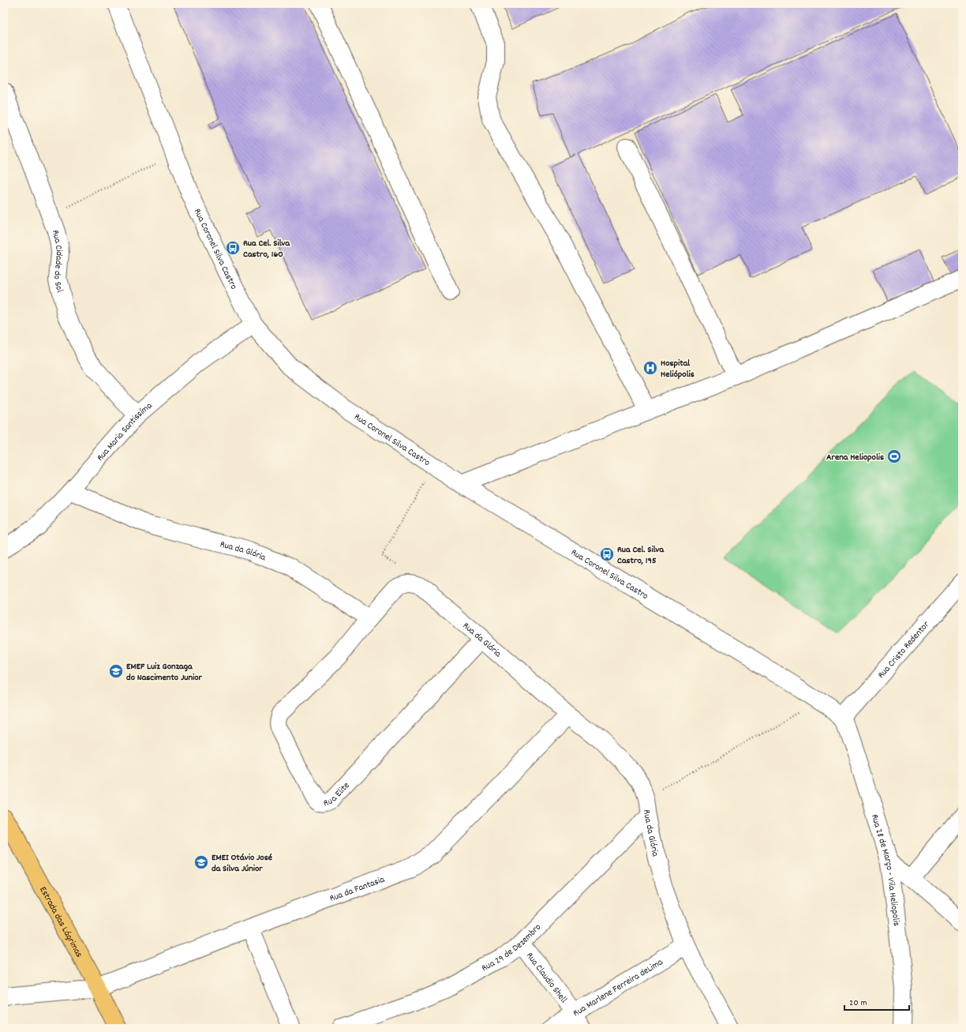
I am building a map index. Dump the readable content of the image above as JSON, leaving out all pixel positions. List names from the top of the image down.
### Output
{
  "streets": {
    "main road": ["Estrada das Lágrimas"],
    "street": [
      "Rua Coronel Silva Castro",
      "Rua Cidade do Sol",
      "Rua Maria Santissíma",
      "Rua da Glória",
      "Rua Elite",
      "Rua 28 de Março - Vila Heliopolis",
      "Rua da Fantasia",
      "Rua 29 de Dezembro",
      "Rua Claudio Shell",
      "Rua Marlene Ferreira deLima"
    ]
  },
  "crossings": [
    ["Rua Coronel Silva Castro", "Rua Maria Santissíma"],
    ["Rua Coronel Silva Castro", "Rua 28 de Março - Vila Heliopolis"],
    ["Rua Cidade do Sol", "Rua Maria Santissíma"],
    ["Rua Maria Santissíma", "Rua da Glória"],
    ["Rua da Glória", "Rua Elite"],
    ["Rua da Glória", "Rua da Fantasia"],
    ["Rua da Glória", "Rua 29 de Dezembro"],
    ["Rua da Glória", "Rua Marlene Ferreira deLima"],
    ["Rua da Fantasia", "Estrada das Lágrimas"],
    ["Rua 29 de Dezembro", "Rua Claudio Shell"],
    ["Rua Claudio Shell", "Rua Marlene Ferreira deLima"]
  ],
  "places": {
    "bus stop": ["Rua Cel. Silva Castro, 160", "Rua Cel. Silva Castro, 195"],
    "hospital": ["Hospital Heliópolis"],
    "sports": ["Arena Heliopolis"],
    "school or university": ["EMEF Luiz Gonzaga do Nascimento Junior", "EMEI Otávio José da Silva Júnior"]
  },
  "scale_bar": "20 m"
}
